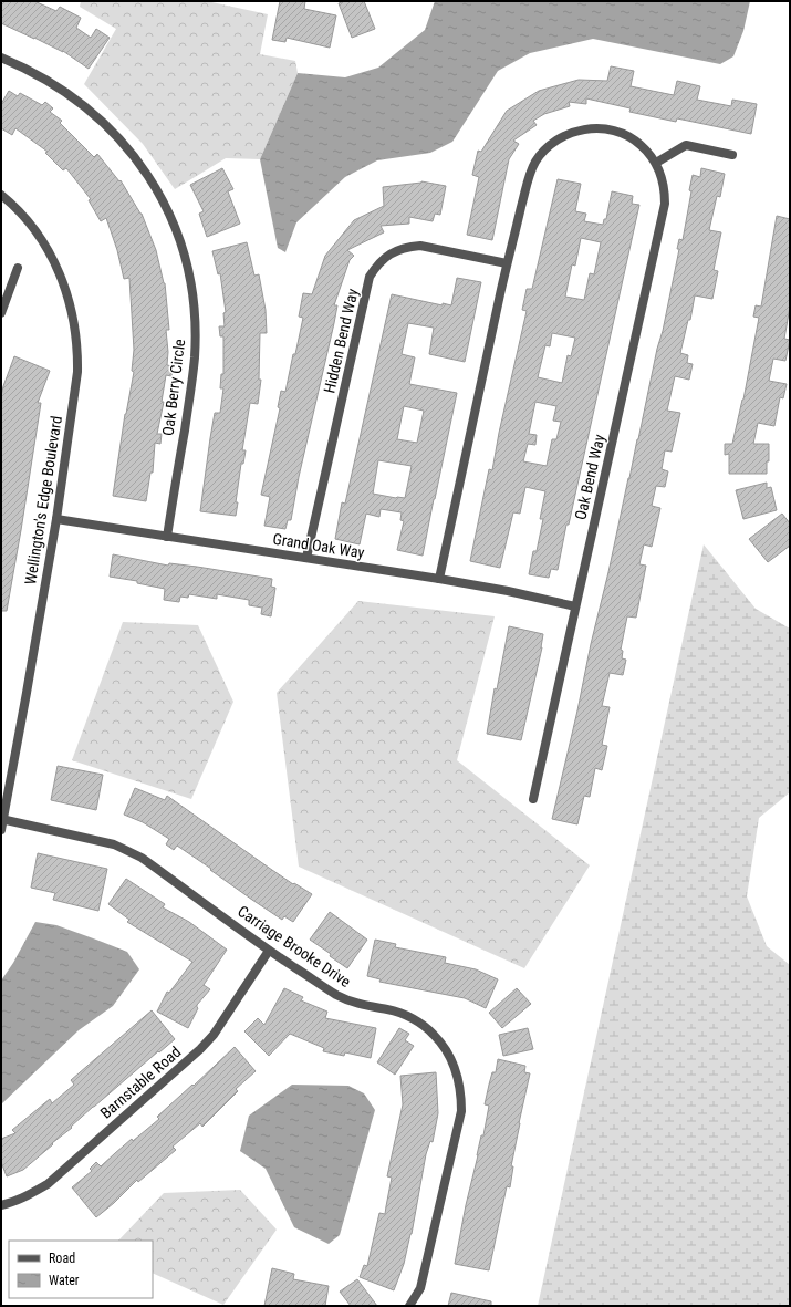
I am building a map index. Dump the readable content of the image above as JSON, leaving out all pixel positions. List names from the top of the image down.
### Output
{
  "streets": {
    "street": [
      "Hidden Bend Way",
      "Oak Berry Circle",
      "Oak Bend Way",
      "Wellington's Edge Boulevard",
      "Grand Oak Way",
      "Carriage Brooke Drive",
      "Barnstable Road"
    ]
  },
  "crossings": [
    ["Hidden Bend Way", "Oak Bend Way"],
    ["Hidden Bend Way", "Grand Oak Way"],
    ["Oak Berry Circle", "Grand Oak Way"],
    ["Oak Bend Way", "Grand Oak Way"],
    ["Wellington's Edge Boulevard", "Grand Oak Way"],
    ["Wellington's Edge Boulevard", "Carriage Brooke Drive"],
    ["Carriage Brooke Drive", "Barnstable Road"]
  ],
  "legend": ["Road", "Water"]
}
